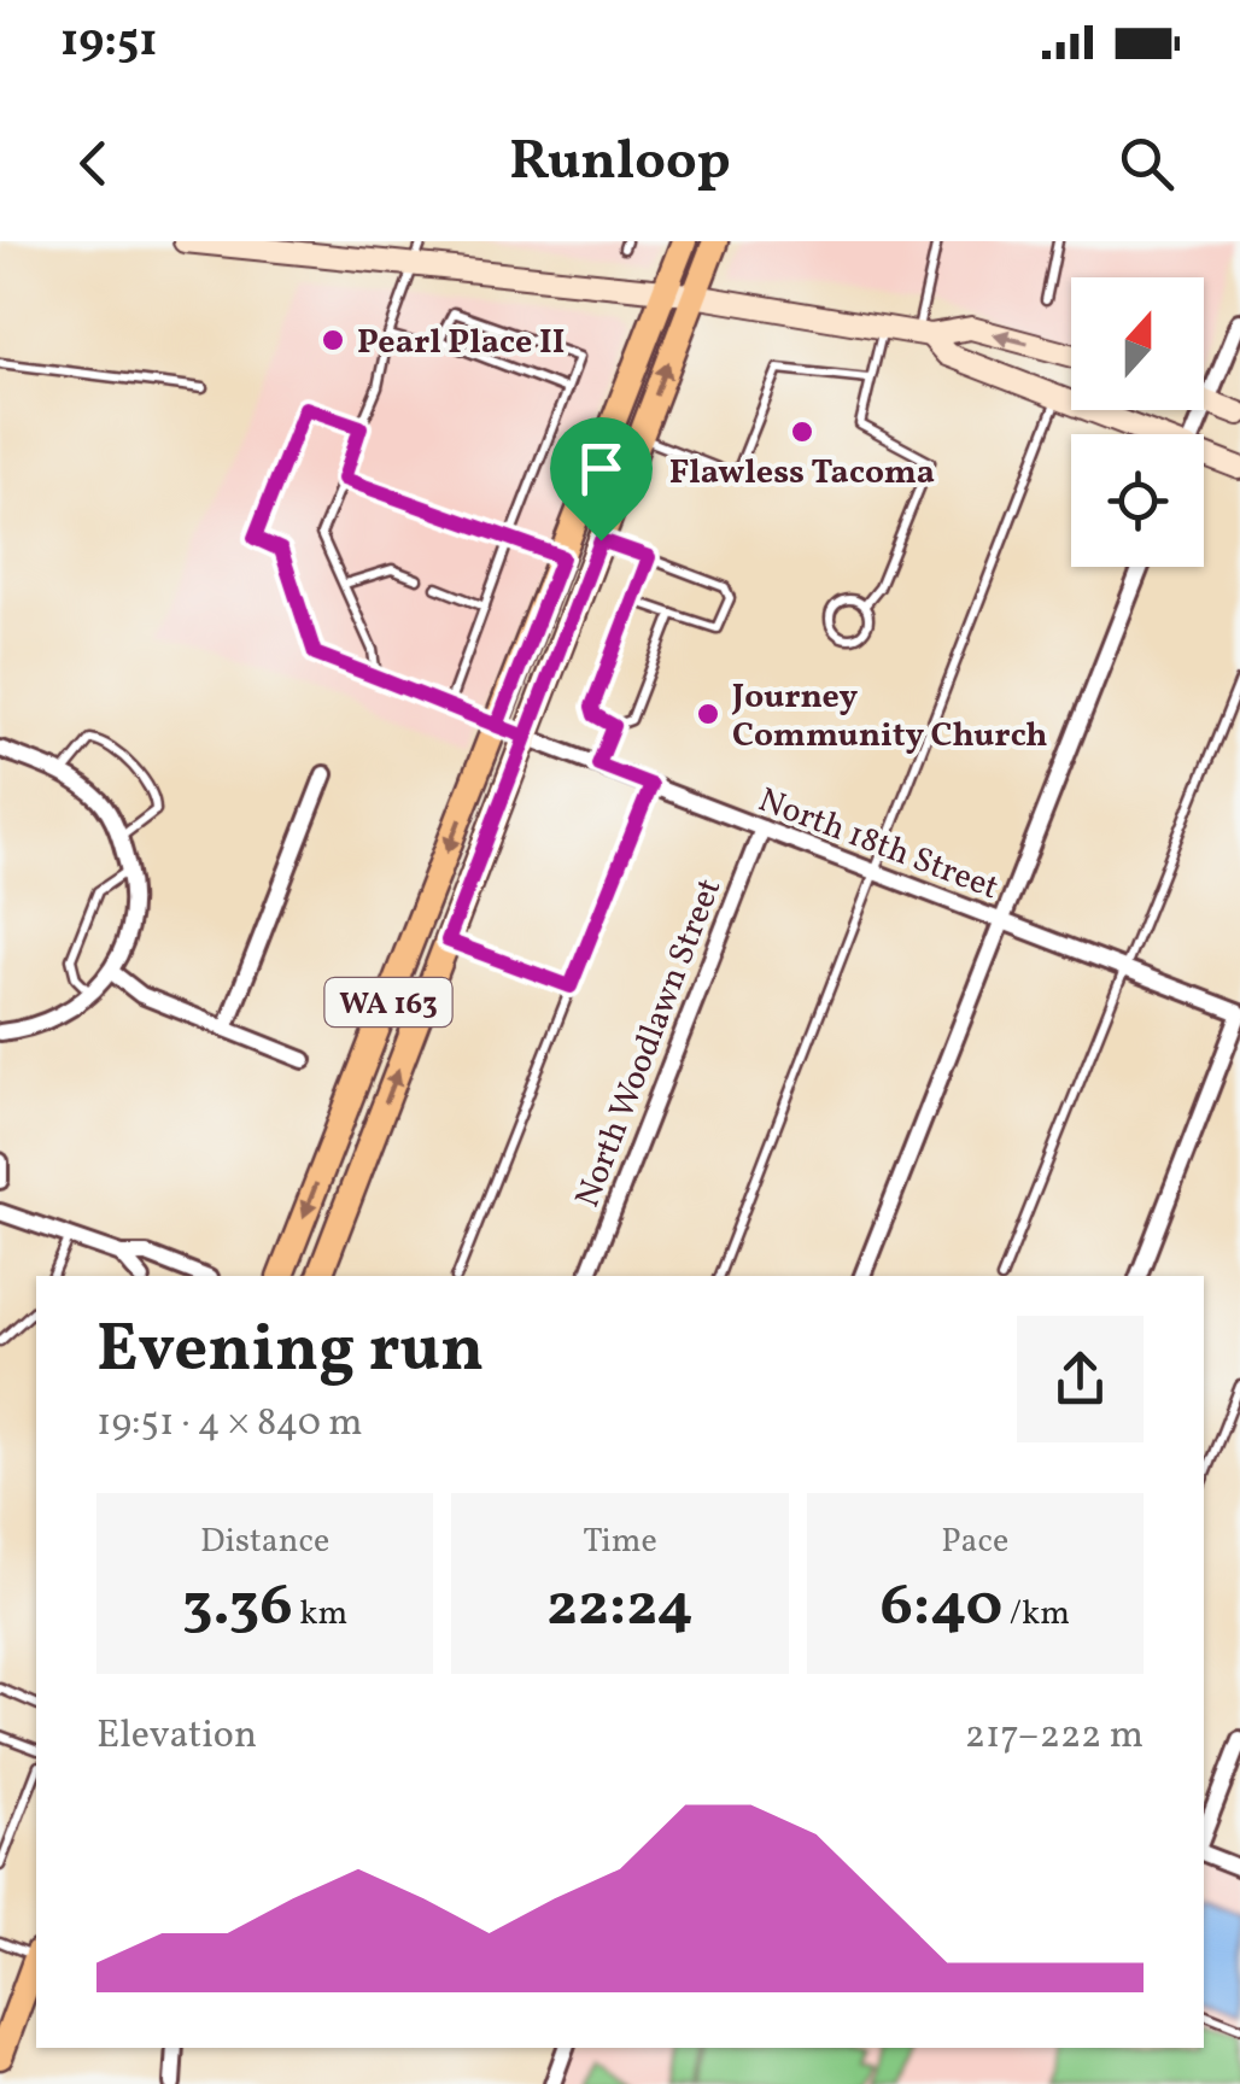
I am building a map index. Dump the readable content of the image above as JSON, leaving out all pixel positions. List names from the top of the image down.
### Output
{
  "streets": {
    "main road": ["WA 163"],
    "street": ["North 18th Street", "North Woodlawn Street"]
  },
  "crossings": [
    ["North 18th Street", "WA 163"],
    ["North 18th Street", "North Woodlawn Street"]
  ],
  "places": ["Pearl Place II", "Flawless Tacoma", "Journey Community Church"],
  "north": "top",
  "page": {
    "status": "19:51",
    "header": "Runloop",
    "heading": ["Evening run", "19:51 · 4 × 840 m"],
    "stats": [
      ["Distance", "3.36 km"],
      ["Time", "22:24"],
      ["Pace", "6:40 /km"]
    ],
    "chart": ["Elevation", "217–222 m"]
  }
}
